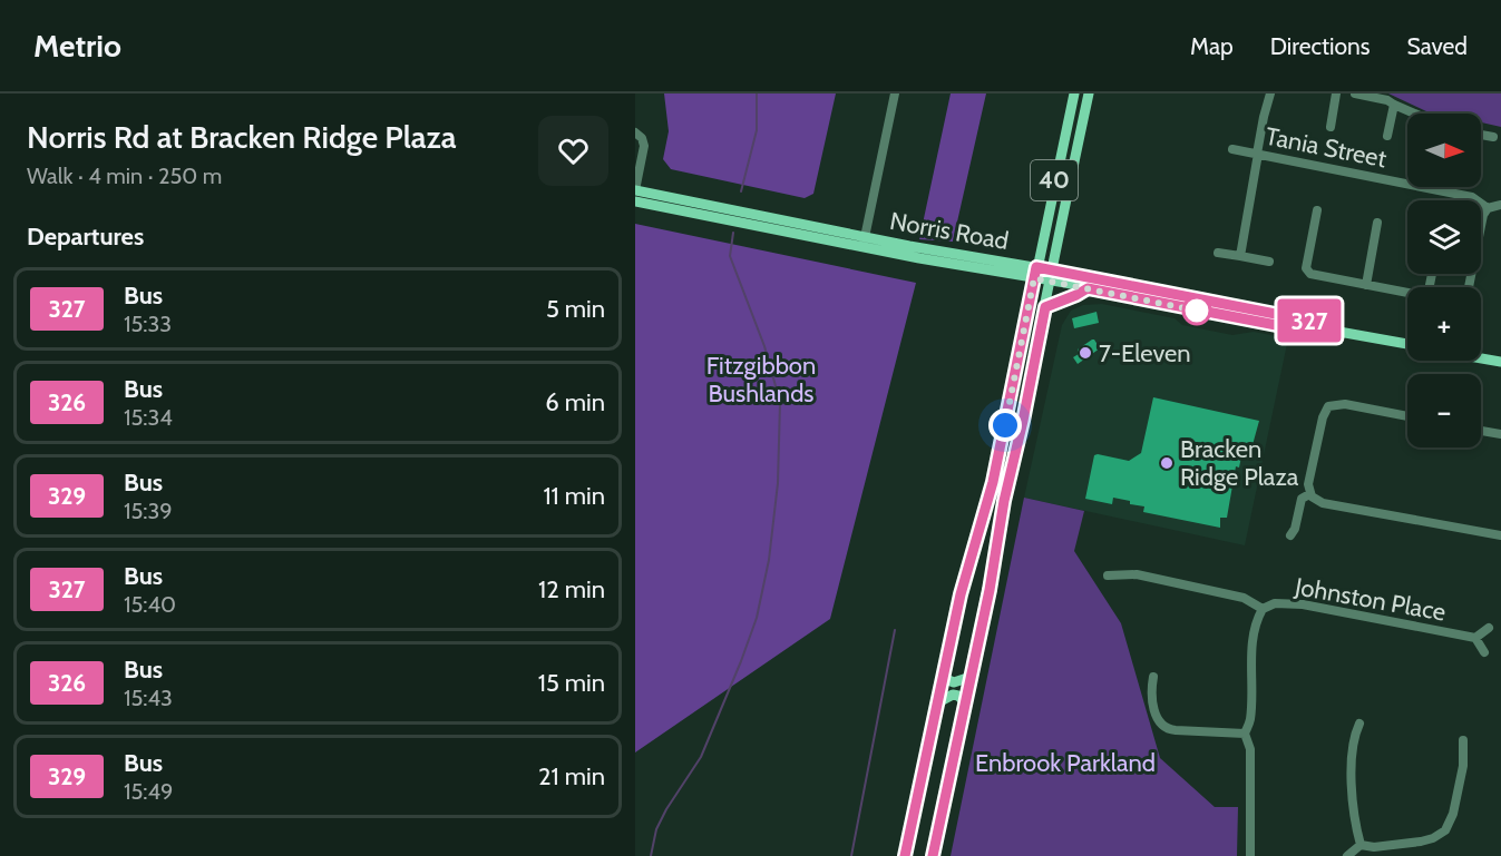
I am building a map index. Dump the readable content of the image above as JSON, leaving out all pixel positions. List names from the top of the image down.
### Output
{
  "streets": {
    "main road": ["40", "Norris Road"],
    "street": ["Tania Street", "Johnston Place"]
  },
  "crossings": [
    ["40", "Norris Road"]
  ],
  "parks": ["Fitzgibbon Bushlands", "Enbrook Parkland"],
  "places": ["7-Eleven", "Bracken Ridge Plaza"],
  "lines": ["bus line 327"],
  "north": "right",
  "page": {
    "header": "Metrio",
    "nav": ["Map", "Directions", "Saved"],
    "heading": [
      ["Norris Rd at Bracken Ridge Plaza", "Walk · 4 min · 250 m"],
      "Departures"
    ],
    "on_map": "327",
    "map_buttons": ["+", "−"],
    "list": [
      {
        "mark": "327",
        "name": "Bus",
        "note": "15:33",
        "value": "5 min"
      },
      {
        "mark": "326",
        "name": "Bus",
        "note": "15:34",
        "value": "6 min"
      },
      {
        "mark": "329",
        "name": "Bus",
        "note": "15:39",
        "value": "11 min"
      },
      {
        "mark": "327",
        "name": "Bus",
        "note": "15:40",
        "value": "12 min"
      },
      {
        "mark": "326",
        "name": "Bus",
        "note": "15:43",
        "value": "15 min"
      },
      {
        "mark": "329",
        "name": "Bus",
        "note": "15:49",
        "value": "21 min"
      }
    ]
  }
}
